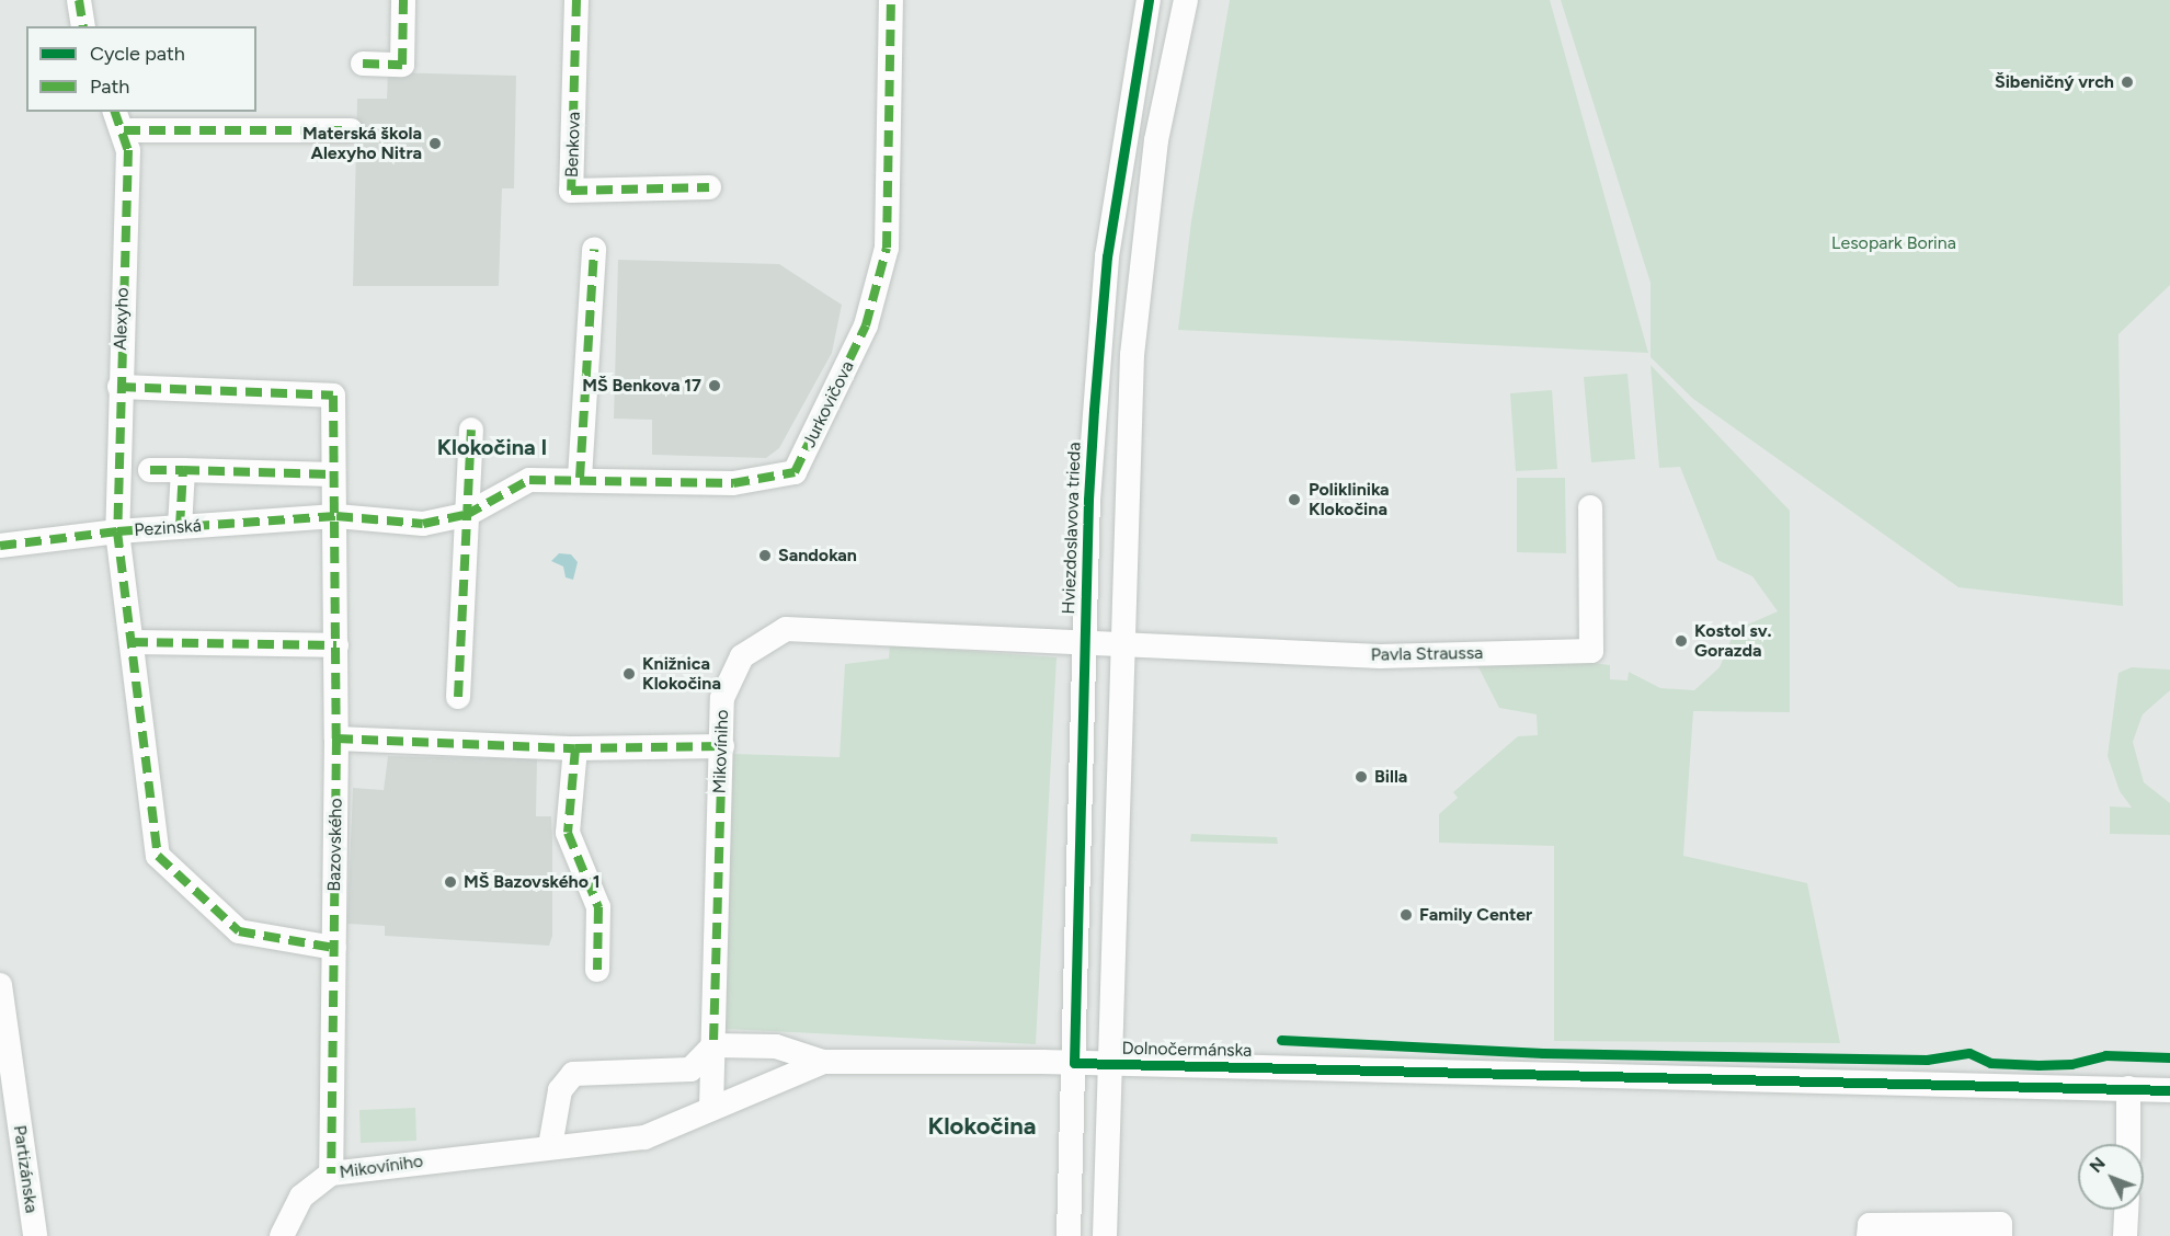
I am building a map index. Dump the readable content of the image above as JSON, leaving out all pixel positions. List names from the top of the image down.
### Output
{
  "streets": {
    "street": [
      "Benkova",
      "Alexyho",
      "Jurkovičova",
      "Pezinská",
      "Hviezdoslavova trieda",
      "Pavla Straussa",
      "Mikovíniho",
      "Bazovského",
      "Dolnočermánska",
      "Partizánska"
    ]
  },
  "crossings": [
    ["Alexyho", "Pezinská"],
    ["Alexyho", "Bazovského"],
    ["Jurkovičova", "Pezinská"],
    ["Jurkovičova", "Bazovského"],
    ["Pezinská", "Bazovského"],
    ["Hviezdoslavova trieda", "Mikovíniho"],
    ["Hviezdoslavova trieda", "Dolnočermánska"],
    ["Pavla Straussa", "Mikovíniho"],
    ["Mikovíniho", "Bazovského"],
    ["Mikovíniho", "Dolnočermánska"]
  ],
  "districts": ["Klokočina I", "Klokočina"],
  "parks": ["Lesopark Borina"],
  "places": [
    "Šibeničný vrch",
    "Materská škola Alexyho Nitra",
    "MŠ Benkova 17",
    "Poliklinika Klokočina",
    "Sandokan",
    "Kostol sv. Gorazda",
    "Knižnica Klokočina",
    "Billa",
    "MŠ Bazovského 1",
    "Family Center"
  ],
  "legend": ["Cycle path", "Path"],
  "north": "top left"
}
